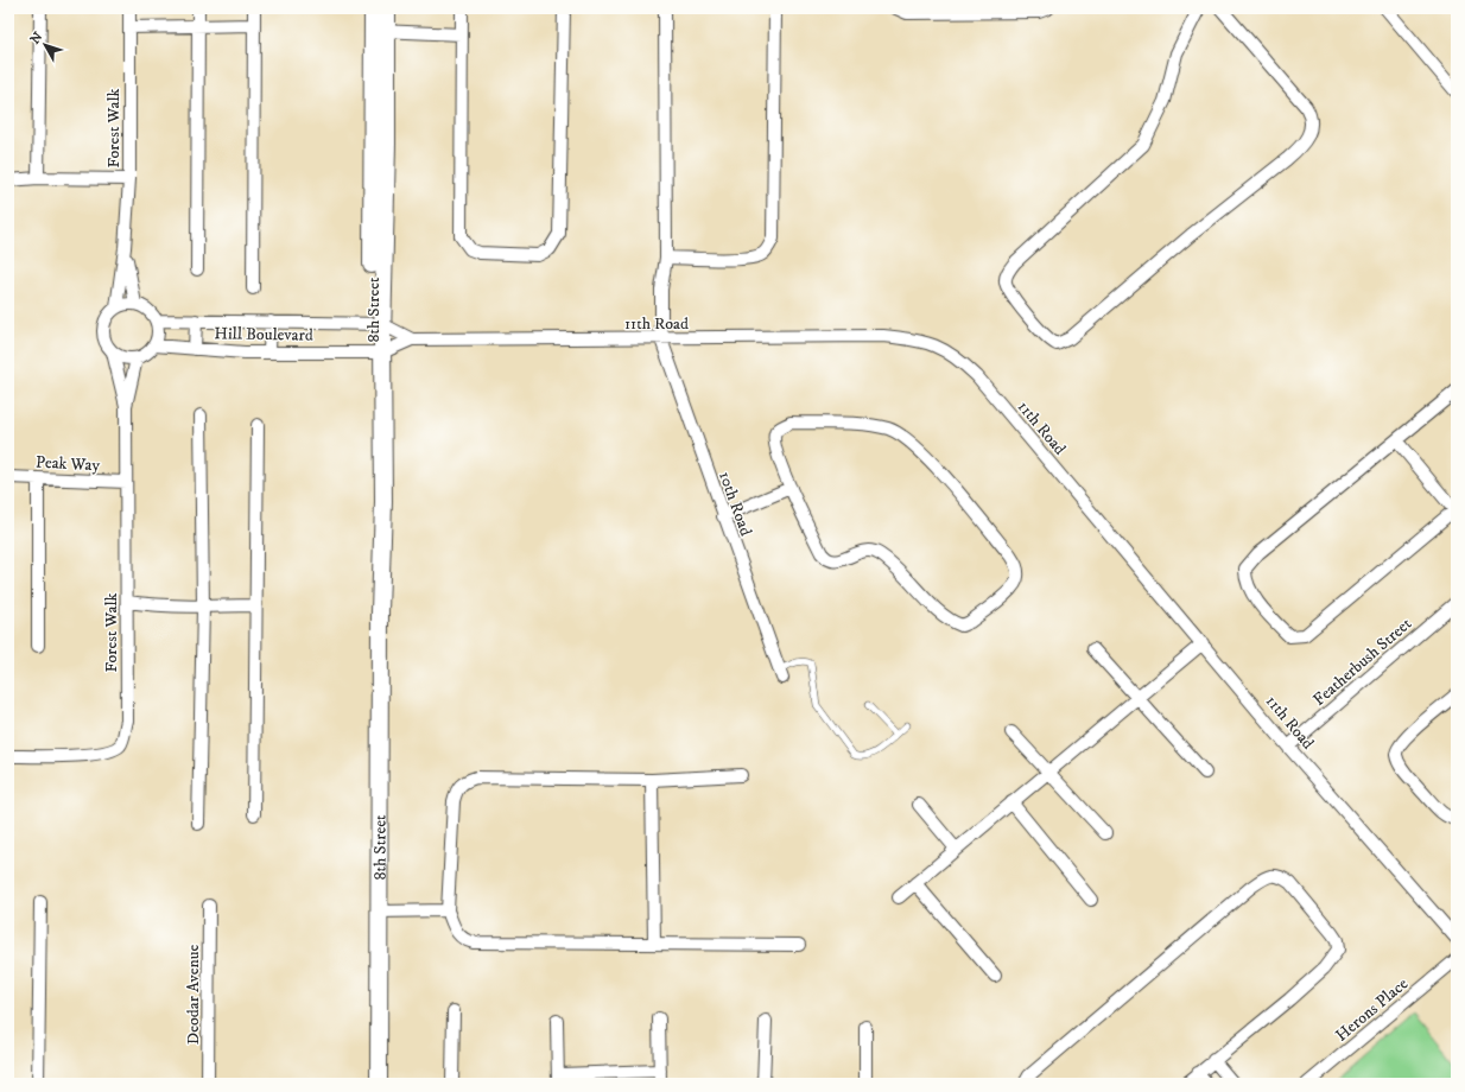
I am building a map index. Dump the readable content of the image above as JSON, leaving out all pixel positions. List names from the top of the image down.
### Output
{
  "streets": {
    "street": [
      "Forest Walk",
      "8th Street",
      "11th Road",
      "Hill Boulevard",
      "Peak Way",
      "10th Road",
      "Featherbush Street",
      "Deodar Avenue",
      "Herons Place"
    ]
  },
  "crossings": [
    ["Forest Walk", "Hill Boulevard"],
    ["Forest Walk", "Peak Way"],
    ["8th Street", "11th Road"],
    ["8th Street", "Hill Boulevard"],
    ["11th Road", "Hill Boulevard"],
    ["11th Road", "10th Road"],
    ["11th Road", "Featherbush Street"]
  ],
  "north": "top left"
}
